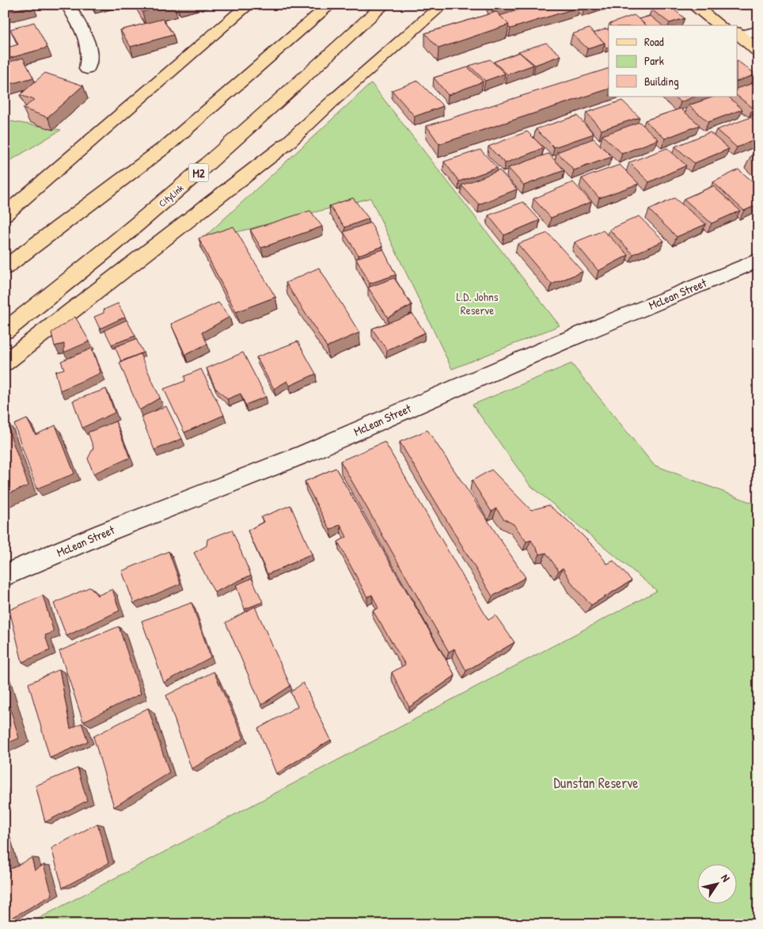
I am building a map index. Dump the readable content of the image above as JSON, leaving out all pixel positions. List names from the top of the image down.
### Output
{
  "streets": {
    "main road": ["M2", "CityLink"],
    "street": ["McLean Street"]
  },
  "parks": ["L.D. Johns Reserve", "Dunstan Reserve"],
  "legend": ["Road", "Park", "Building"],
  "north": "top right"
}
